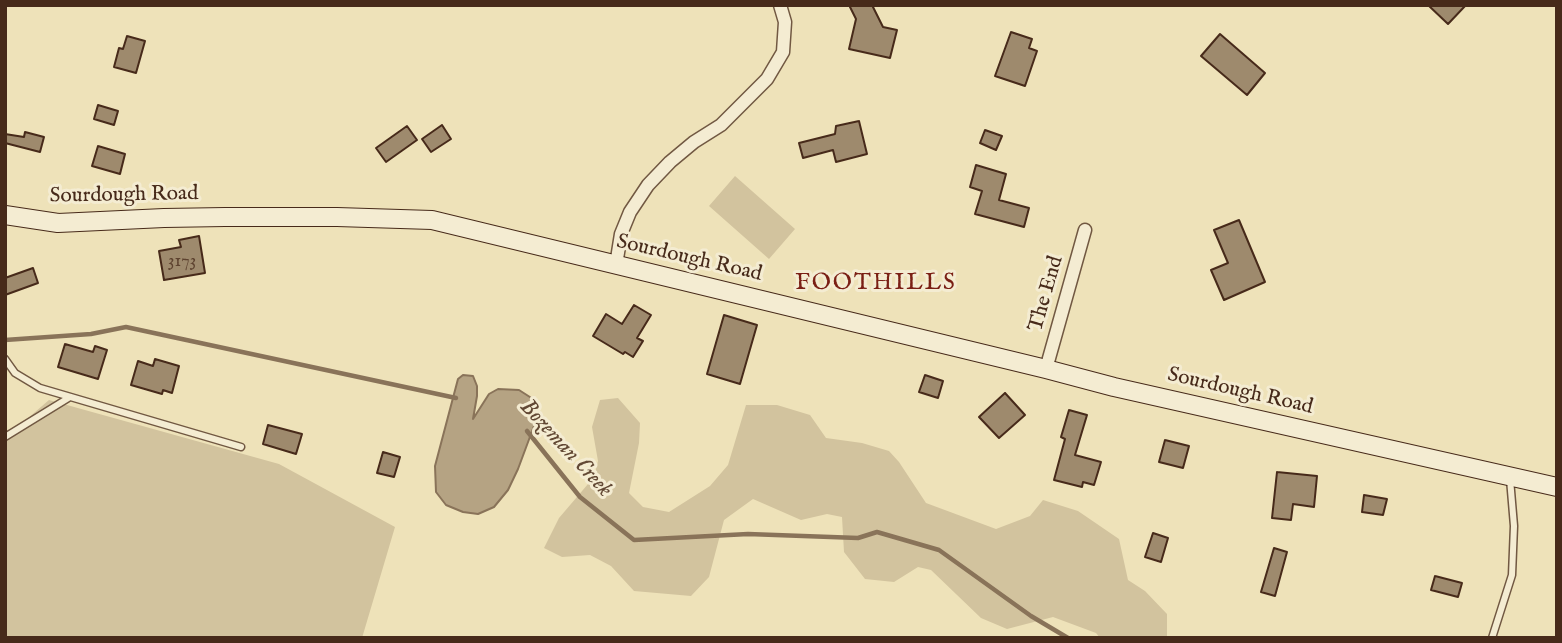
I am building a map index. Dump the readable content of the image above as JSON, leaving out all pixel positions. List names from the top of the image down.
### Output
{
  "streets": {
    "street": ["Sourdough Road", "The End"]
  },
  "crossings": [
    ["Sourdough Road", "The End"]
  ],
  "districts": ["FOOTHILLS"],
  "water": ["Bozeman Creek"],
  "house_numbers": ["3173"]
}
